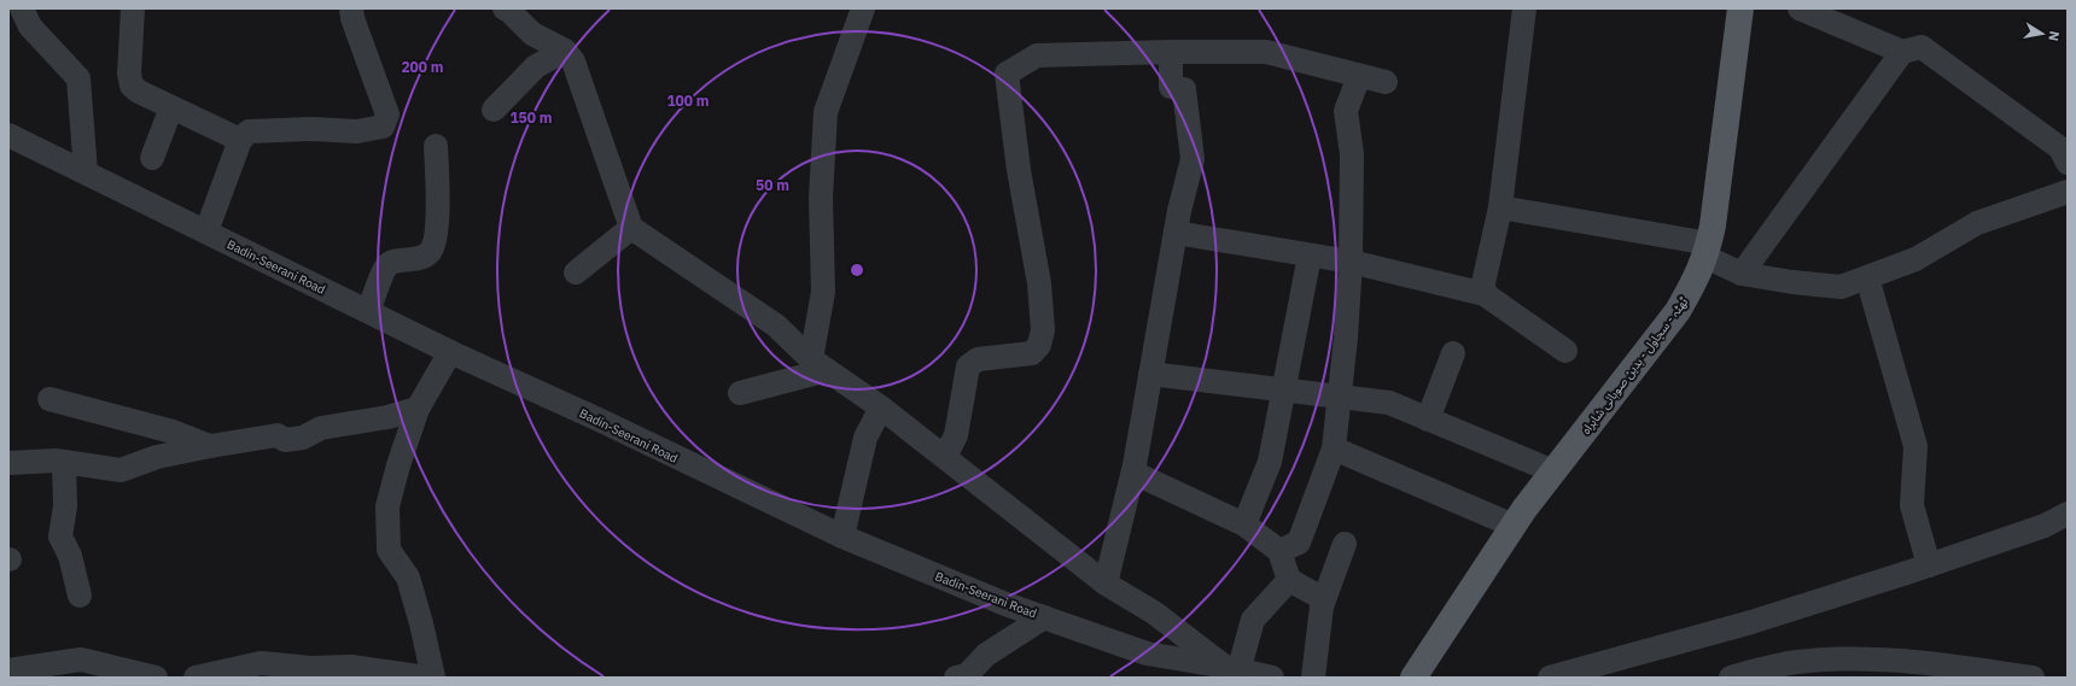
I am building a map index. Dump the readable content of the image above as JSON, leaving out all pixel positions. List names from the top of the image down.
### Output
{
  "streets": {
    "main road": ["ٹھٹہ - سجاول - بدین صوبائی شاہراہ"],
    "street": ["Badin-Seerani Road"]
  },
  "north": "right",
  "rings": [
    "200 m",
    "100 m",
    "150 m",
    "50 m"
  ]
}
